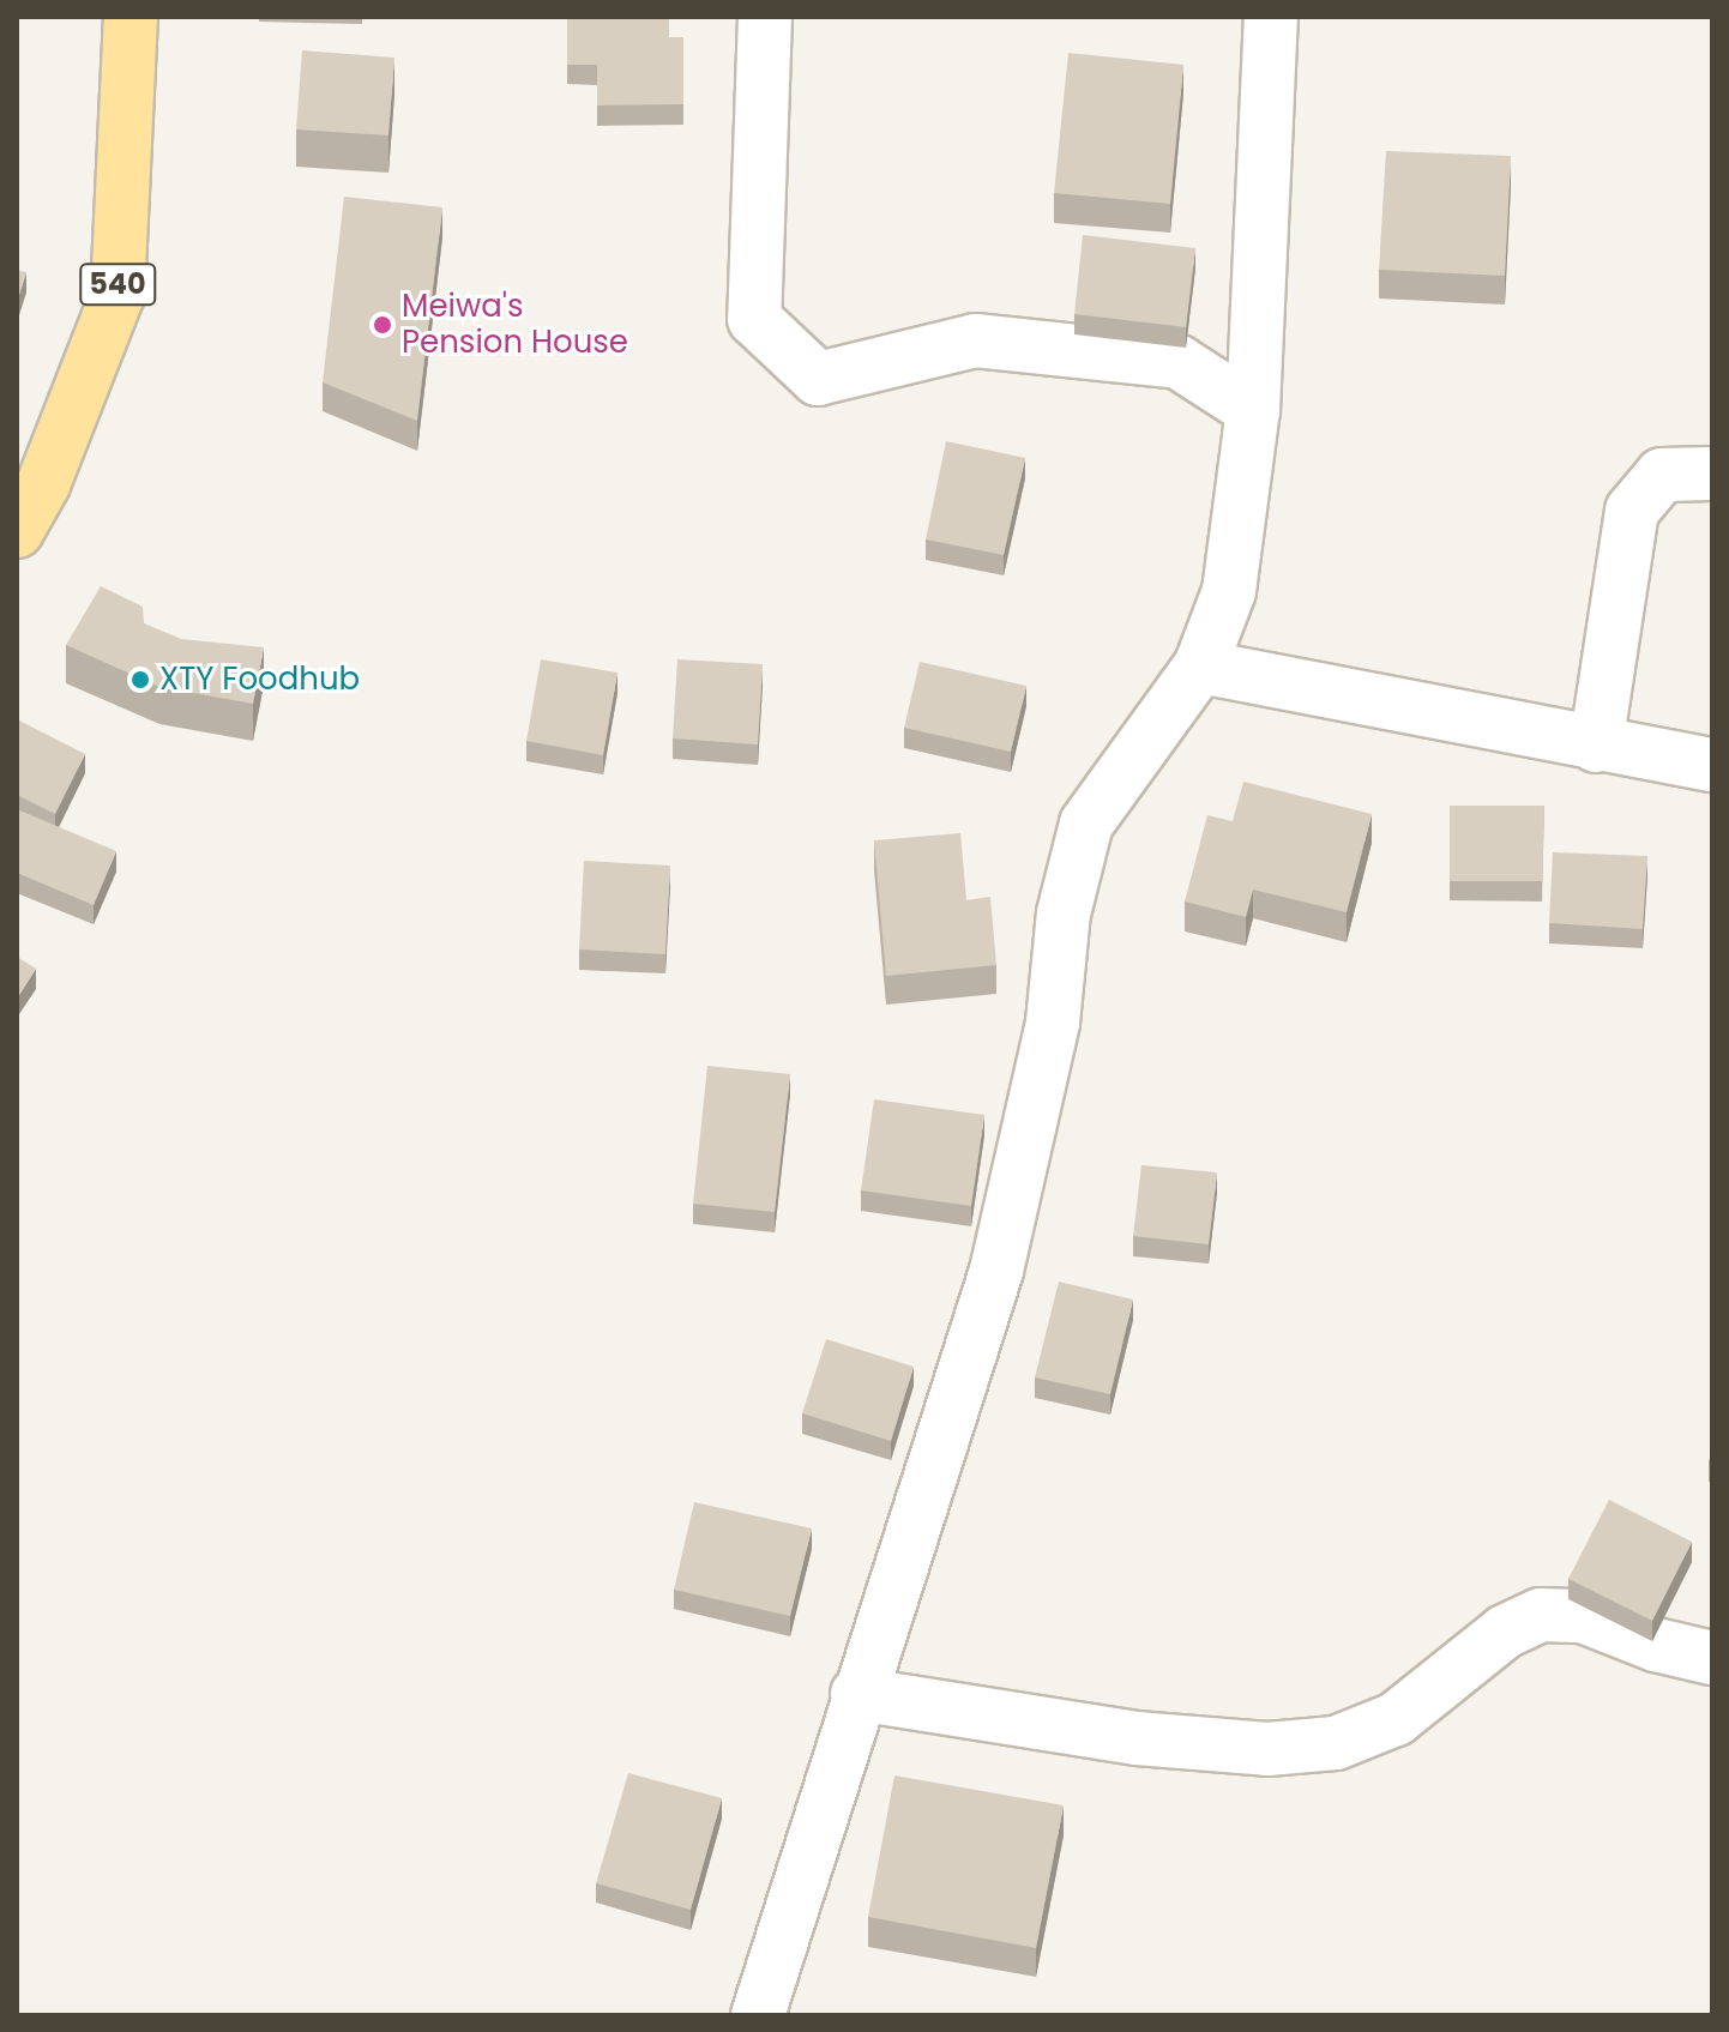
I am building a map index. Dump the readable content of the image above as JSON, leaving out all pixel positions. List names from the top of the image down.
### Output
{
  "streets": {
    "main road": ["540"]
  },
  "places": ["Meiwa's Pension House", "XTY Foodhub"]
}
